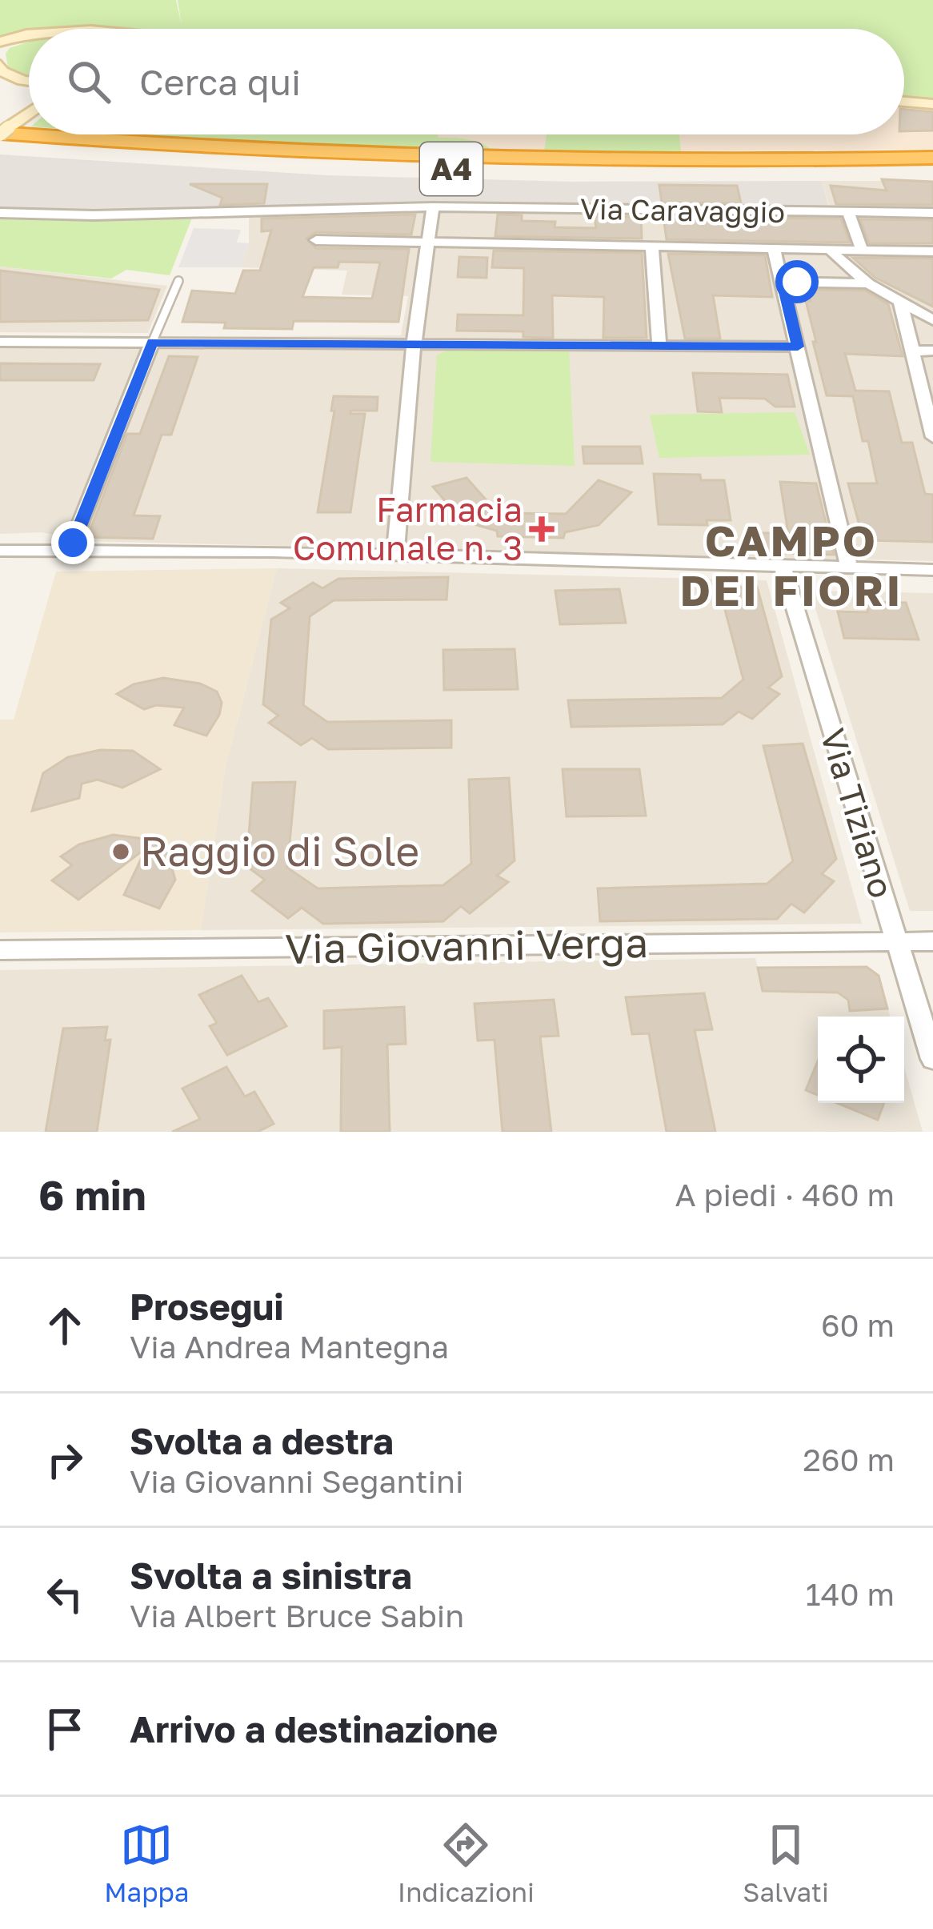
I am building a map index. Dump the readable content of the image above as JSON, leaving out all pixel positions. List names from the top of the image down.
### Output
{
  "streets": {
    "highway": ["A4"],
    "street": ["Via Caravaggio", "Via Tiziano", "Via Giovanni Verga"]
  },
  "crossings": [
    ["Via Tiziano", "Via Giovanni Verga"]
  ],
  "districts": ["CAMPO DEI FIORI"],
  "places": {
    "health": ["Farmacia Comunale n. 3"],
    "other": ["Raggio di Sole"]
  },
  "page": {
    "search": "Cerca qui",
    "heading": ["6 min", "A piedi · 460 m"],
    "list": [
      ["Prosegui", "Via Andrea Mantegna", "60 m"],
      ["Svolta a destra", "Via Giovanni Segantini", "260 m"],
      ["Svolta a sinistra", "Via Albert Bruce Sabin", "140 m"],
      "Arrivo a destinazione"
    ],
    "nav": ["Mappa", "Indicazioni", "Salvati"]
  }
}
